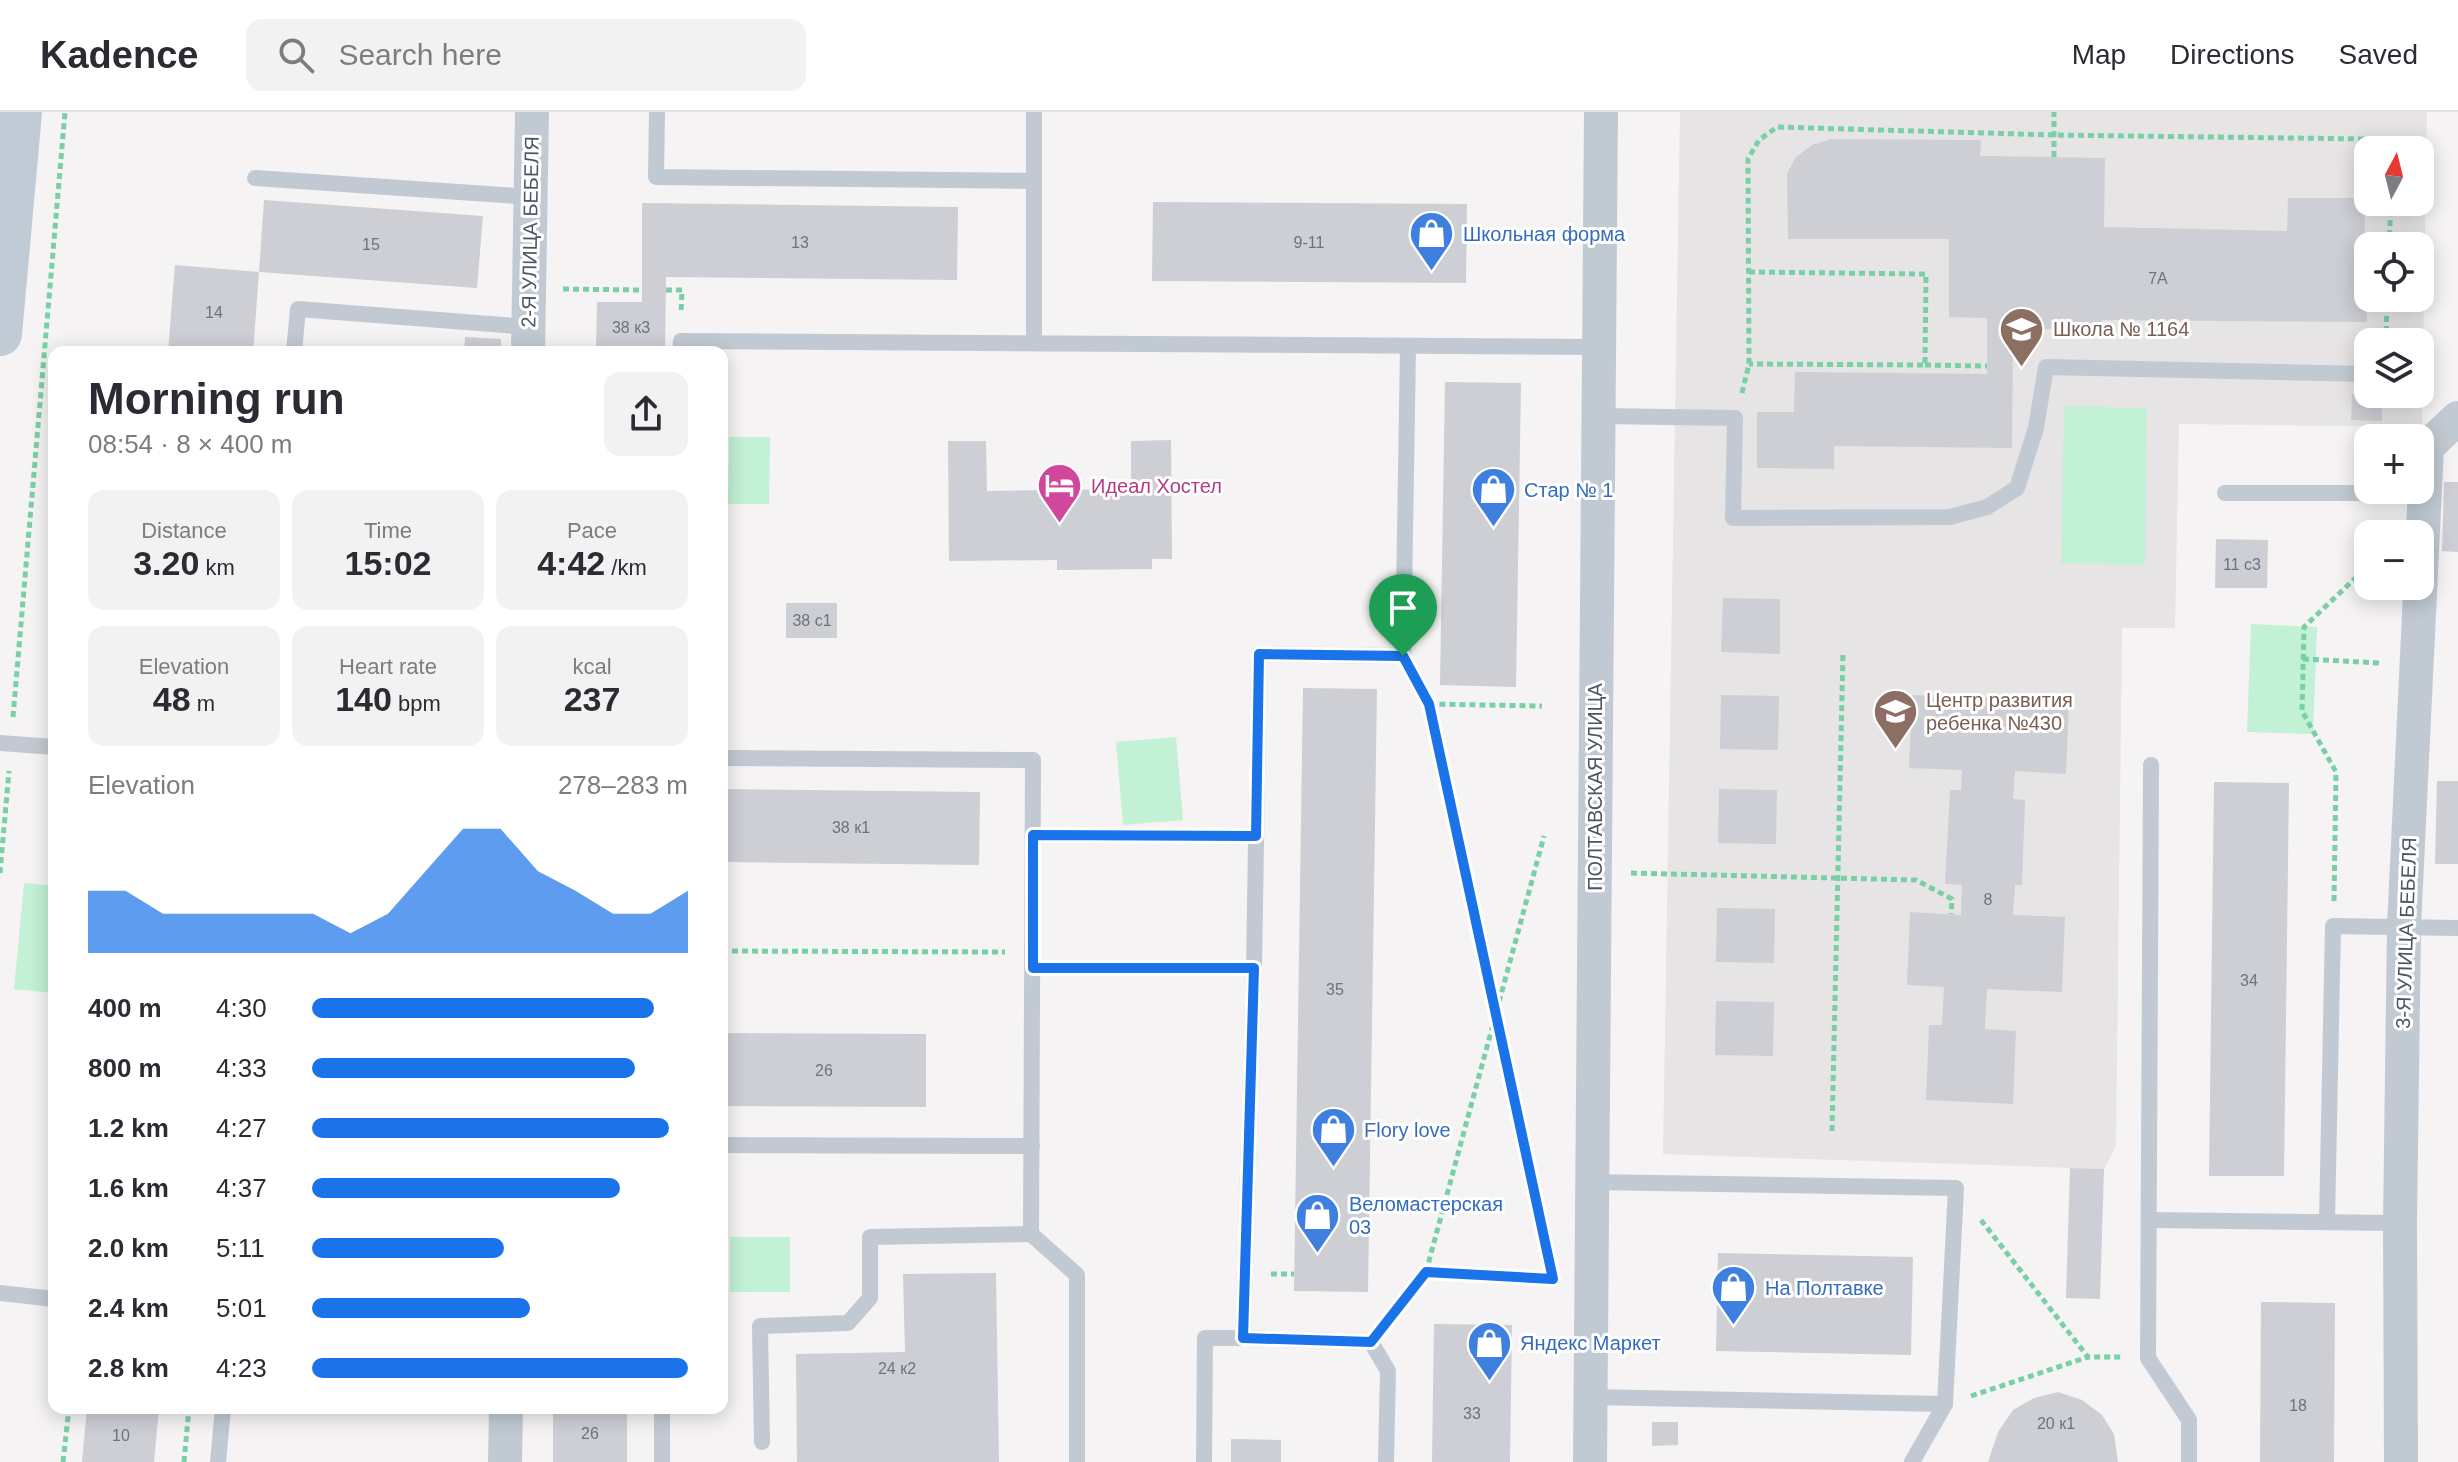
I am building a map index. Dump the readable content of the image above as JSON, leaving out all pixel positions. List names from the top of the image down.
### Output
{
  "streets": {
    "street": ["2-Я УЛИЦА БЕБЕЛЯ", "ПОЛТАВСКАЯ УЛИЦА", "3-Я УЛИЦА БЕБЕЛЯ"]
  },
  "places": {
    "shop": [
      "Школьная форма",
      "Стар № 1",
      "Flory love",
      "Веломастерская 03",
      "На Полтавке",
      "Яндекс Маркет"
    ],
    "school or university": ["Школа № 1164", "Центр развития ребенка №430"],
    "hotel": ["Идеал Хостел"]
  },
  "house_numbers": [
    "13",
    "9-11",
    "15",
    "7А",
    "14",
    "38 к3",
    "11 c3",
    "38 с1",
    "38 к1",
    "8",
    "34",
    "35",
    "26",
    "24 к2",
    "18",
    "33",
    "20 к1",
    "26",
    "10"
  ],
  "north": "top",
  "page": {
    "header": "Kadence",
    "search": "Search here",
    "nav": ["Map", "Directions", "Saved"],
    "map_buttons": ["+", "−"],
    "heading": ["Morning run", "08:54 · 8 × 400 m"],
    "stats": [
      ["Distance", "3.20 km"],
      ["Time", "15:02"],
      ["Pace", "4:42 /km"],
      ["Elevation", "48 m"],
      ["Heart rate", "140 bpm"],
      ["kcal", "237"]
    ],
    "chart": ["Elevation", "278–283 m"],
    "list": [
      {
        "name": "400 m",
        "note": "4:30"
      },
      {
        "name": "800 m",
        "note": "4:33"
      },
      {
        "name": "1.2 km",
        "note": "4:27"
      },
      {
        "name": "1.6 km",
        "note": "4:37"
      },
      {
        "name": "2.0 km",
        "note": "5:11"
      },
      {
        "name": "2.4 km",
        "note": "5:01"
      },
      {
        "name": "2.8 km",
        "note": "4:23"
      }
    ]
  }
}
